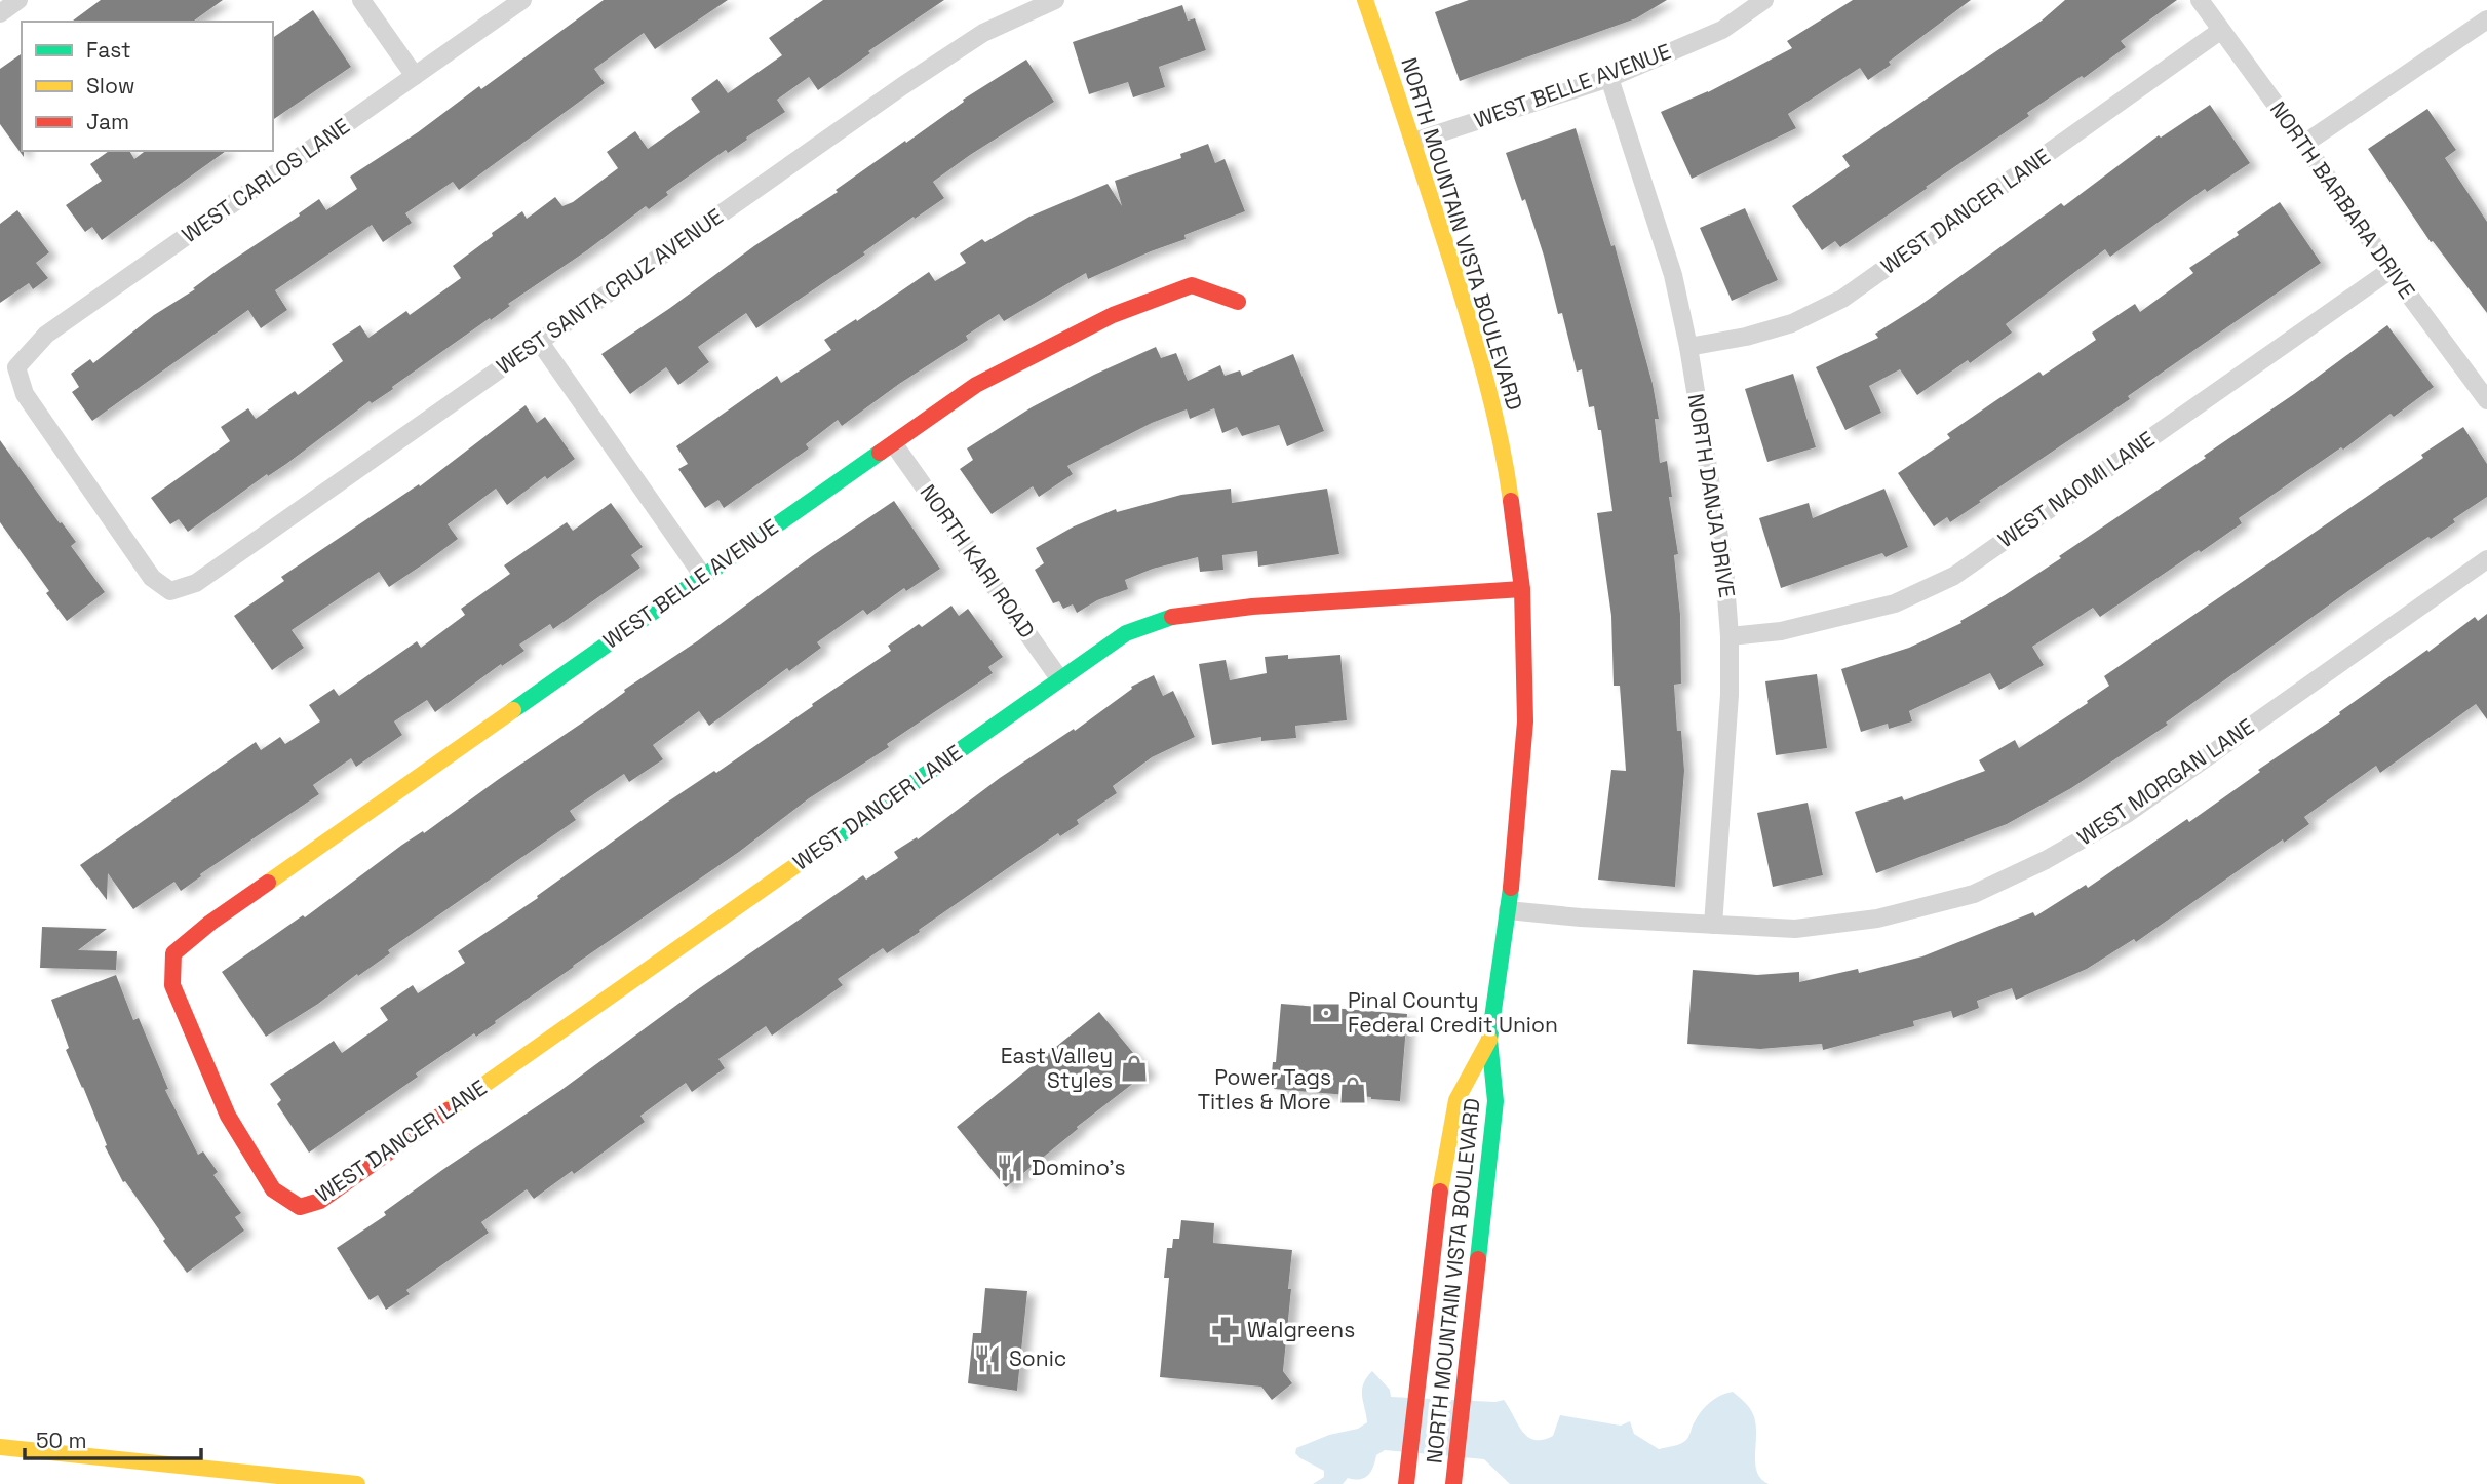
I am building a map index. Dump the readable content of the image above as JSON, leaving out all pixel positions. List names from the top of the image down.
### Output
{
  "streets": {
    "street": [
      "WEST BELLE AVENUE",
      "WEST CARLOS LANE",
      "NORTH BARBARA DRIVE",
      "WEST DANCER LANE",
      "NORTH MOUNTAIN VISTA BOULEVARD",
      "WEST SANTA CRUZ AVENUE",
      "WEST NAOMI LANE",
      "NORTH DANJA DRIVE",
      "NORTH KARI ROAD",
      "WEST MORGAN LANE"
    ]
  },
  "crossings": [
    ["WEST BELLE AVENUE", "WEST DANCER LANE"],
    ["WEST BELLE AVENUE", "NORTH MOUNTAIN VISTA BOULEVARD"],
    ["WEST BELLE AVENUE", "NORTH DANJA DRIVE"],
    ["WEST BELLE AVENUE", "NORTH KARI ROAD"],
    ["WEST CARLOS LANE", "WEST SANTA CRUZ AVENUE"],
    ["NORTH BARBARA DRIVE", "WEST DANCER LANE"],
    ["NORTH BARBARA DRIVE", "WEST NAOMI LANE"],
    ["WEST DANCER LANE", "NORTH MOUNTAIN VISTA BOULEVARD"],
    ["WEST DANCER LANE", "NORTH DANJA DRIVE"],
    ["WEST DANCER LANE", "NORTH KARI ROAD"],
    ["NORTH MOUNTAIN VISTA BOULEVARD", "WEST MORGAN LANE"],
    ["WEST NAOMI LANE", "NORTH DANJA DRIVE"],
    ["NORTH DANJA DRIVE", "WEST MORGAN LANE"]
  ],
  "places": {
    "bank": ["Pinal County Federal Credit Union"],
    "shop": ["East Valley Styles", "Power Tags Titles & More"],
    "restaurant": ["Domino's", "Sonic"],
    "pharmacy": ["Walgreens"]
  },
  "legend": ["Fast", "Slow", "Jam"],
  "scale_bar": "50 m"
}
